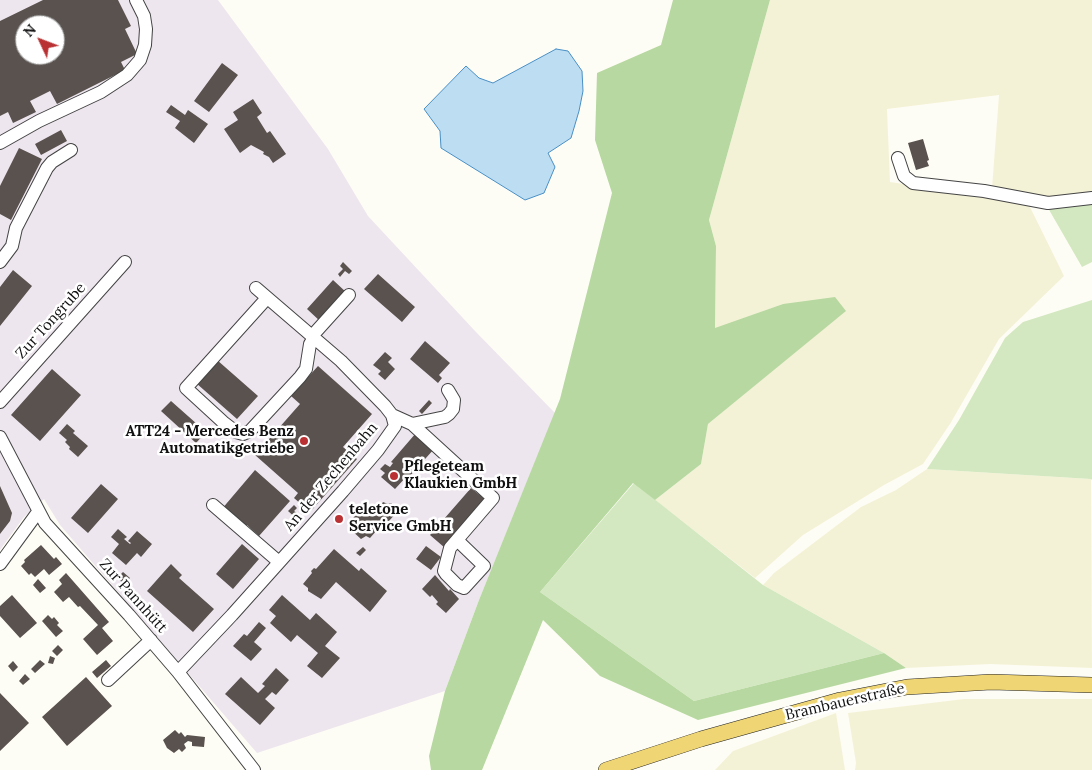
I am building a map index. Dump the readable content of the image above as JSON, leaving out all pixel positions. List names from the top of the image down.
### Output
{
  "streets": {
    "main road": ["Brambauerstraße"],
    "street": ["Zur Tongrube", "An der Zechenbahn", "Zur Pannhütt"]
  },
  "crossings": [
    ["An der Zechenbahn", "Zur Pannhütt"]
  ],
  "places": ["ATT24 - Mercedes Benz Automatikgetriebe", "Pflegeteam Klaukien GmbH", "teletone Service GmbH"],
  "north": "top left"
}
